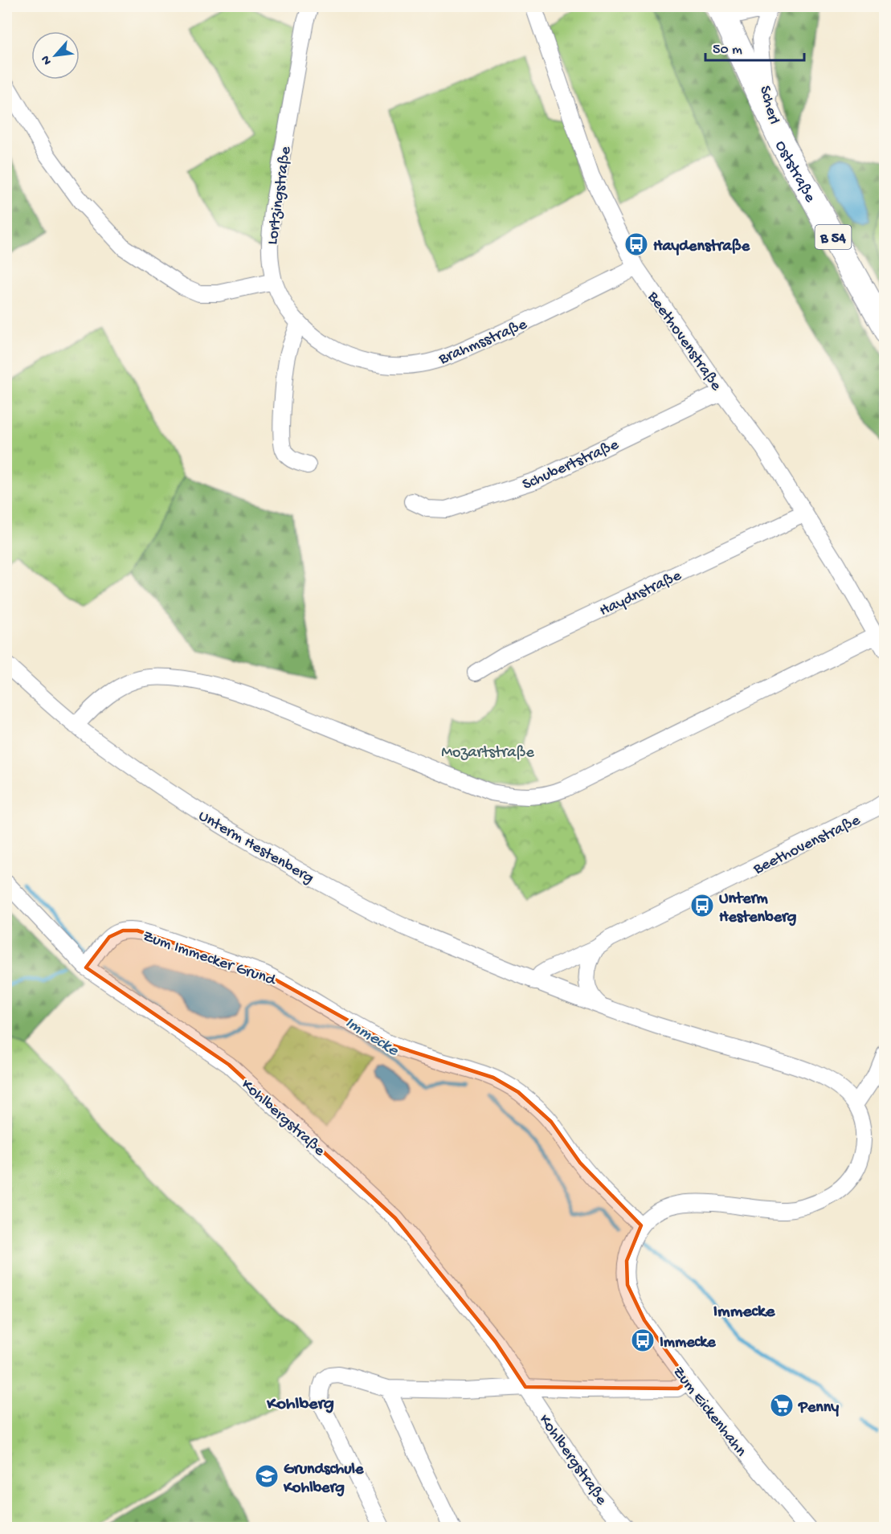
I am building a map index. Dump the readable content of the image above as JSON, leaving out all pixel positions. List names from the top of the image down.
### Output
{
  "streets": {
    "main road": ["Oststraße", "B 54"],
    "street": [
      "Scherl",
      "Lortzingstraße",
      "Brahmsstraße",
      "Beethovenstraße",
      "Schubertstraße",
      "Haydnstraße",
      "Unterm Hestenberg",
      "Zum Immecker Grund",
      "Kohlbergstraße",
      "Zum Eickenhahn"
    ]
  },
  "crossings": [
    ["Scherl", "Oststraße"],
    ["Lortzingstraße", "Brahmsstraße"],
    ["Brahmsstraße", "Beethovenstraße"],
    ["Beethovenstraße", "Schubertstraße"],
    ["Beethovenstraße", "Haydnstraße"],
    ["Unterm Hestenberg", "Zum Eickenhahn"],
    ["Zum Immecker Grund", "Kohlbergstraße"],
    ["Zum Immecker Grund", "Zum Eickenhahn"],
    ["Kohlbergstraße", "Zum Eickenhahn"]
  ],
  "districts": ["Immecke", "Kohlberg"],
  "water": ["Immecke"],
  "parks": ["Mozartstraße"],
  "places": {
    "bus stop": ["Haydenstraße", "Unterm Hestenberg", "Immecke"],
    "supermarket": ["Penny"],
    "school or university": ["Grundschule Kohlberg"]
  },
  "scale_bar": "50 m",
  "north": "bottom left"
}
